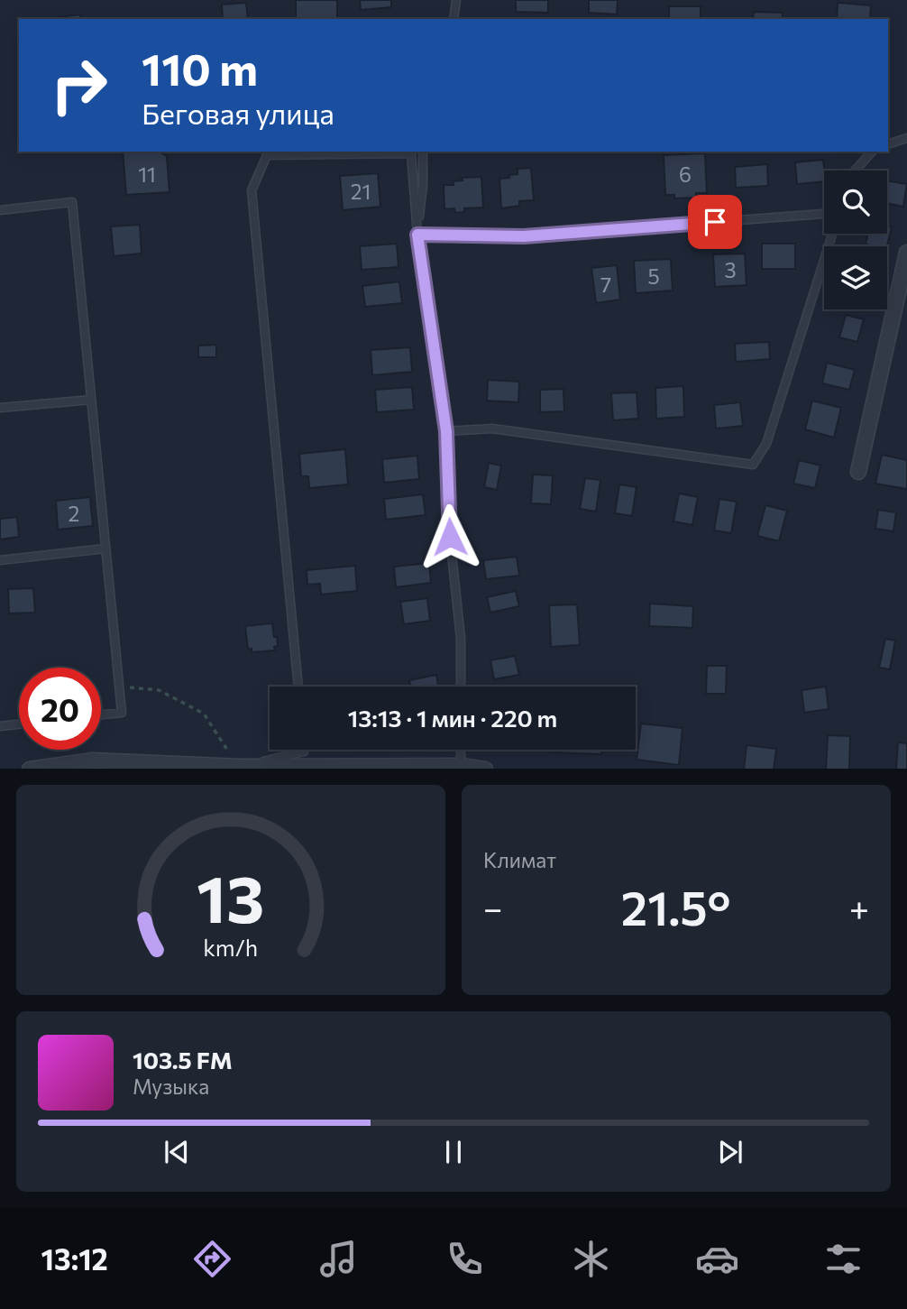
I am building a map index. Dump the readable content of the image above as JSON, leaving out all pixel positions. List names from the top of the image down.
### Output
{
  "house_numbers": [
    "11",
    "6",
    "21",
    "3",
    "5",
    "7",
    "2"
  ],
  "page": {
    "turn": ["110 m", "Беговая улица"],
    "limit": "20",
    "trip": "13:13 · 1 мин · 220 m",
    "tile": "Климат",
    "heat": ["−", "21.5°", "+"],
    "song": ["103.5 FM", "Музыка"],
    "tabs": "13:12",
    "gauge": ["13", "km/h"]
  }
}
